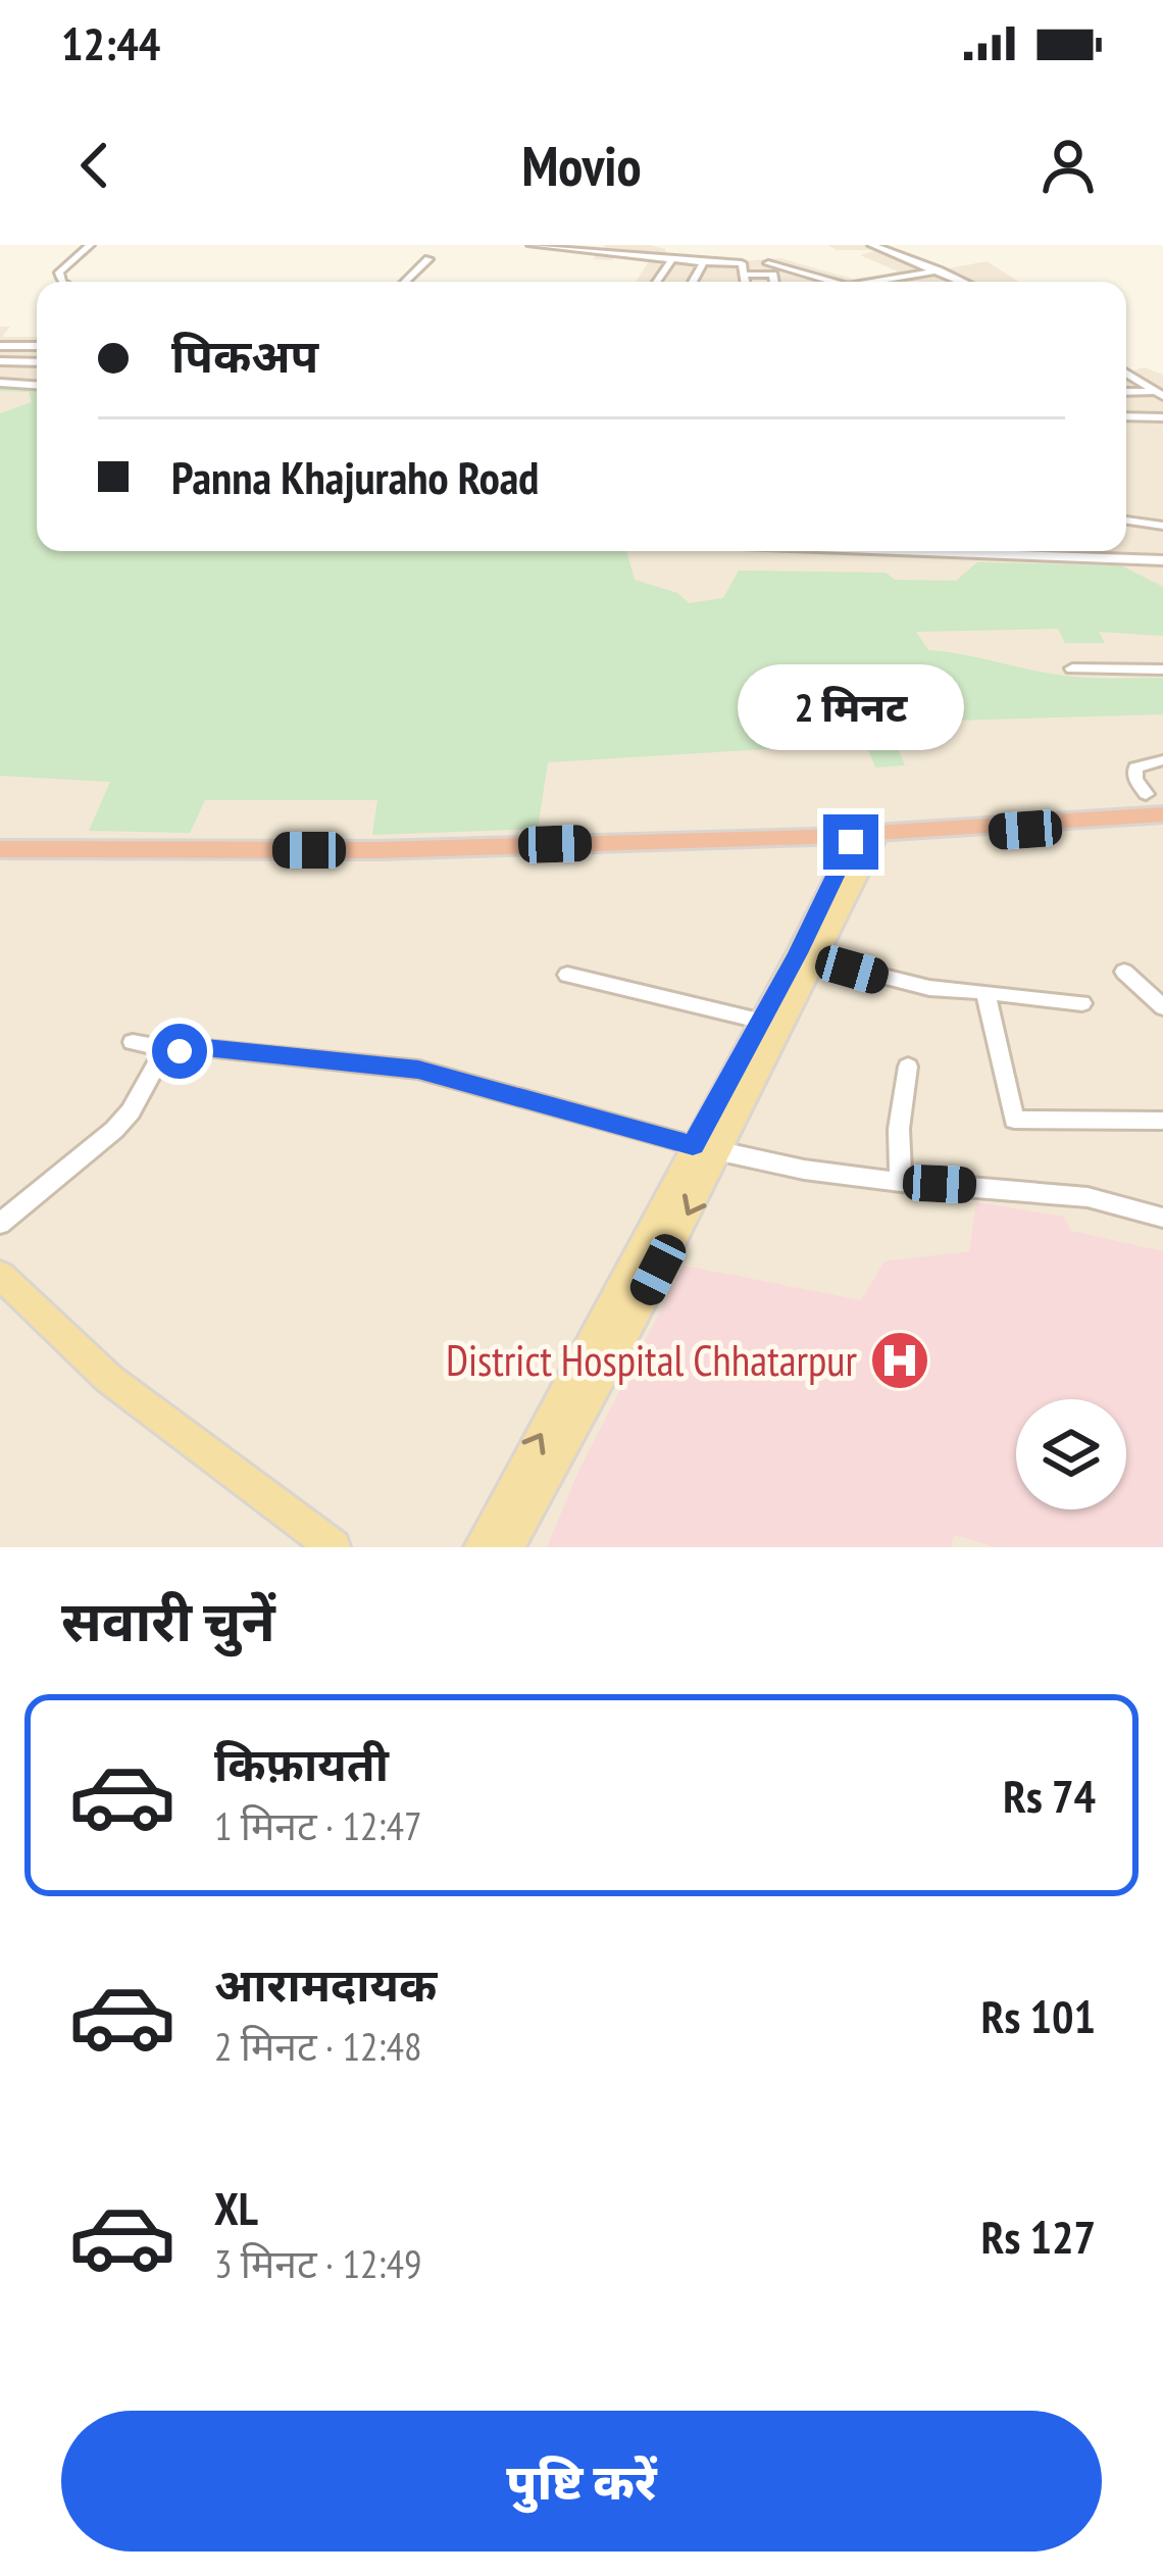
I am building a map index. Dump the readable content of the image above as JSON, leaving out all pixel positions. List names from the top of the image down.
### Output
{
  "places": {
    "hospital": ["District Hospital Chhatarpur"]
  },
  "page": {
    "status": "12:44",
    "header": "Movio",
    "banner": ["पिकअप", "Panna Khajuraho Road"],
    "bubble": "2 मिनट",
    "heading": "सवारी चुनें",
    "list": [
      {
        "name": "किफ़ायती",
        "note": "1 मिनट · 12:47",
        "value": "Rs 74"
      },
      {
        "name": "आरामदायक",
        "note": "2 मिनट · 12:48",
        "value": "Rs 101"
      },
      {
        "name": "XL",
        "note": "3 मिनट · 12:49",
        "value": "Rs 127"
      }
    ],
    "buttons": "पुष्टि करें"
  }
}
